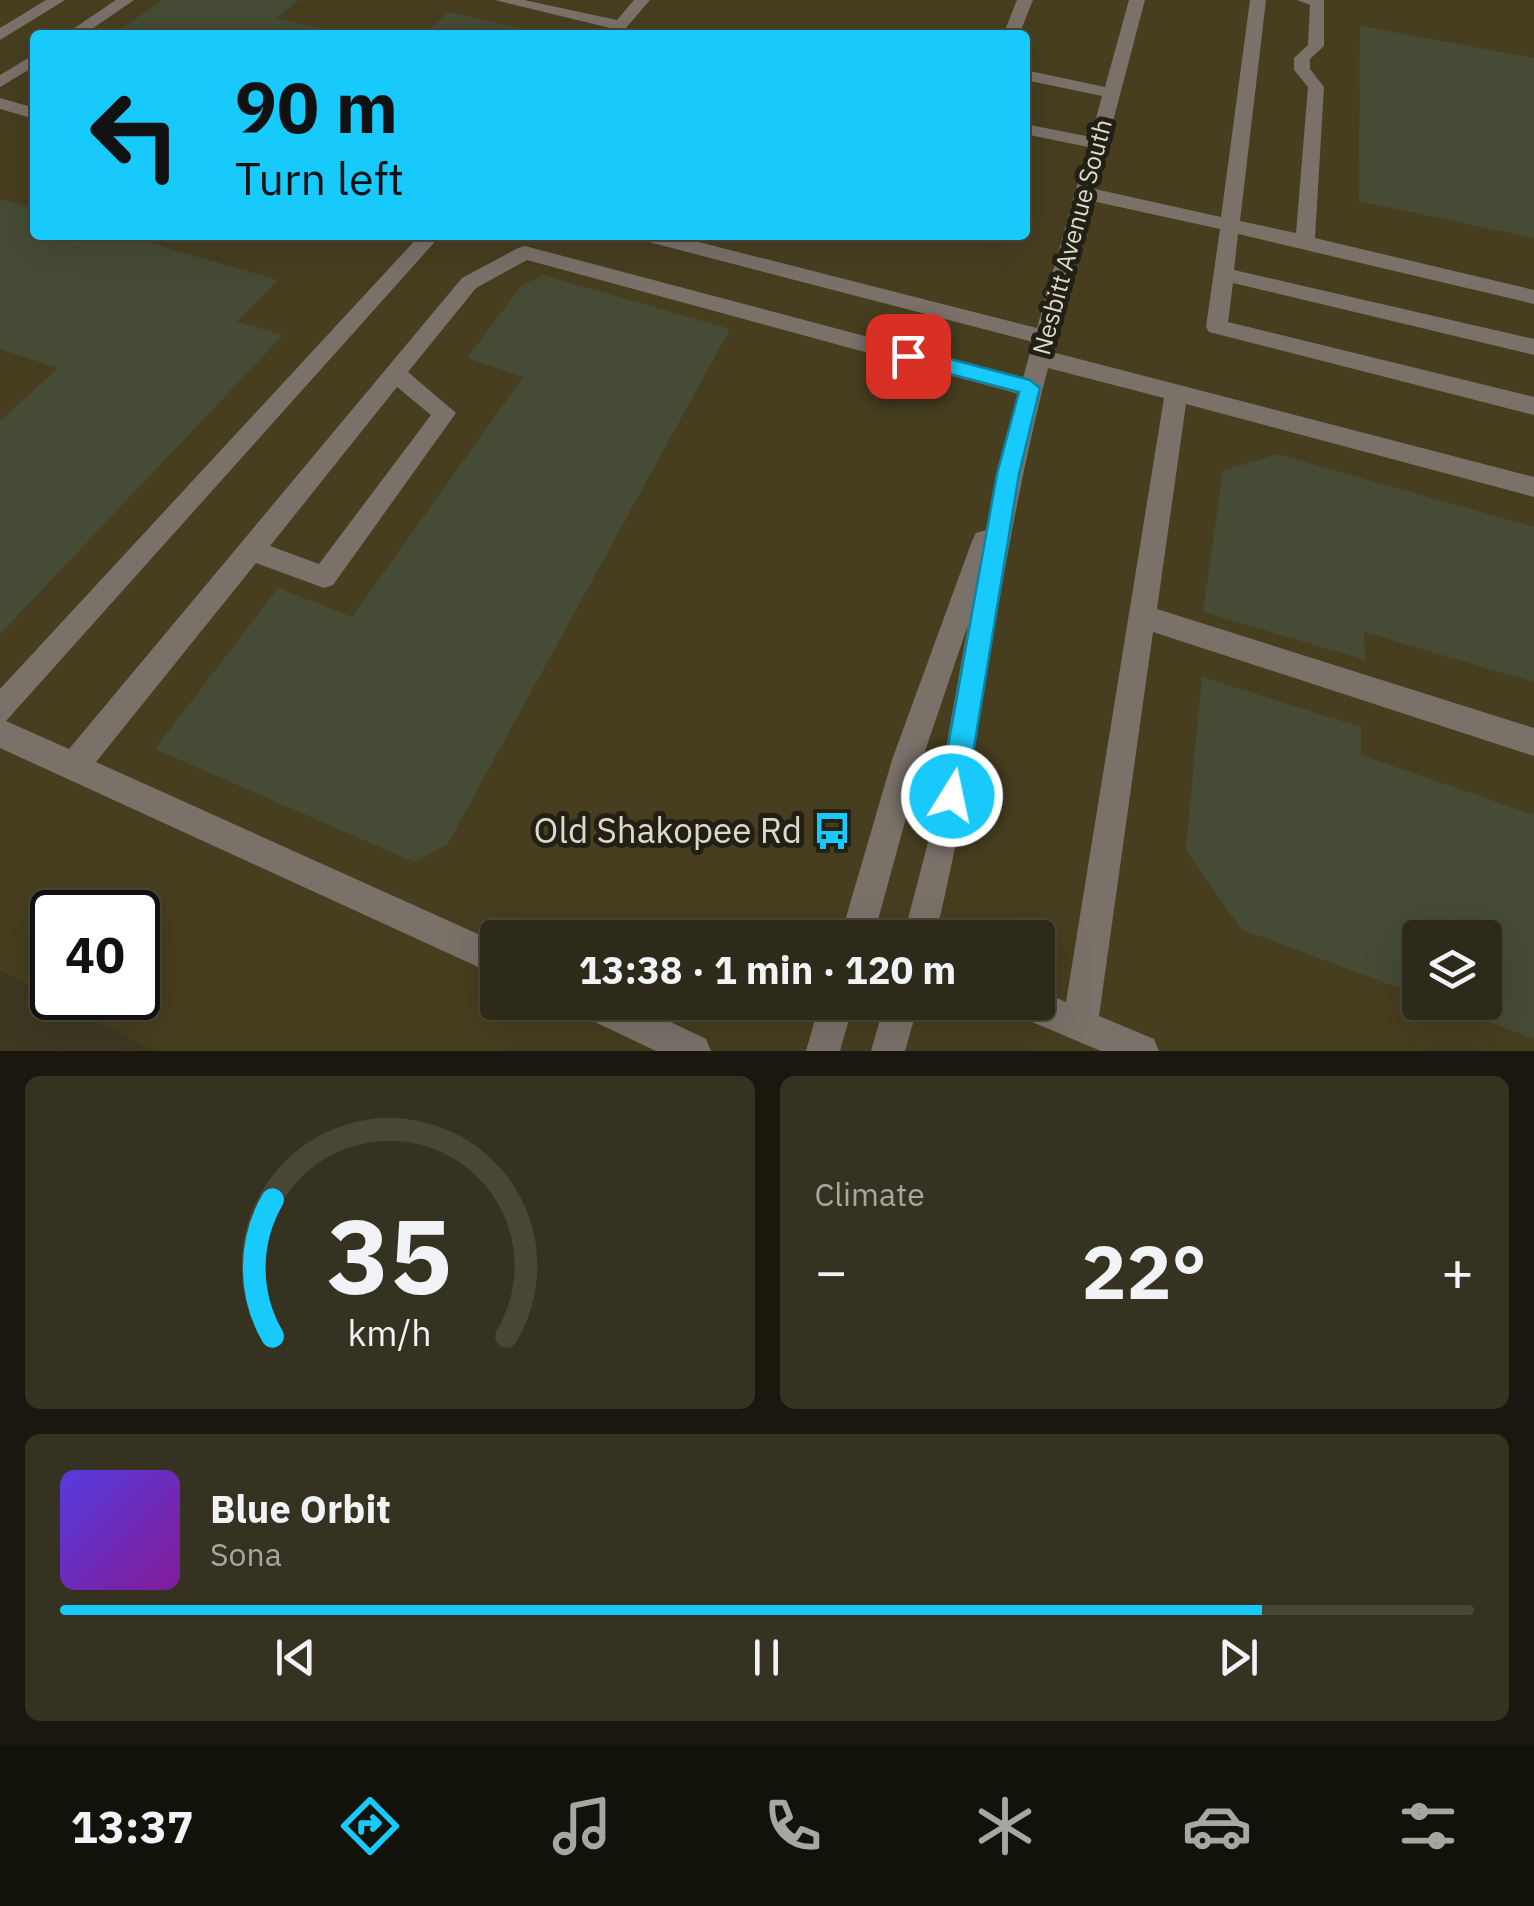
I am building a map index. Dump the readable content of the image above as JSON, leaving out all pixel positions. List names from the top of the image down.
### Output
{
  "streets": {
    "street": ["Nesbitt Avenue South"]
  },
  "places": {
    "bus stop": ["Old Shakopee Rd"]
  },
  "page": {
    "turn": ["90 m", "Turn left"],
    "limit": "40",
    "trip": "13:38 · 1 min · 120 m",
    "tile": "Climate",
    "heat": ["−", "22°", "+"],
    "song": ["Blue Orbit", "Sona"],
    "tabs": "13:37",
    "gauge": ["35", "km/h"]
  }
}
